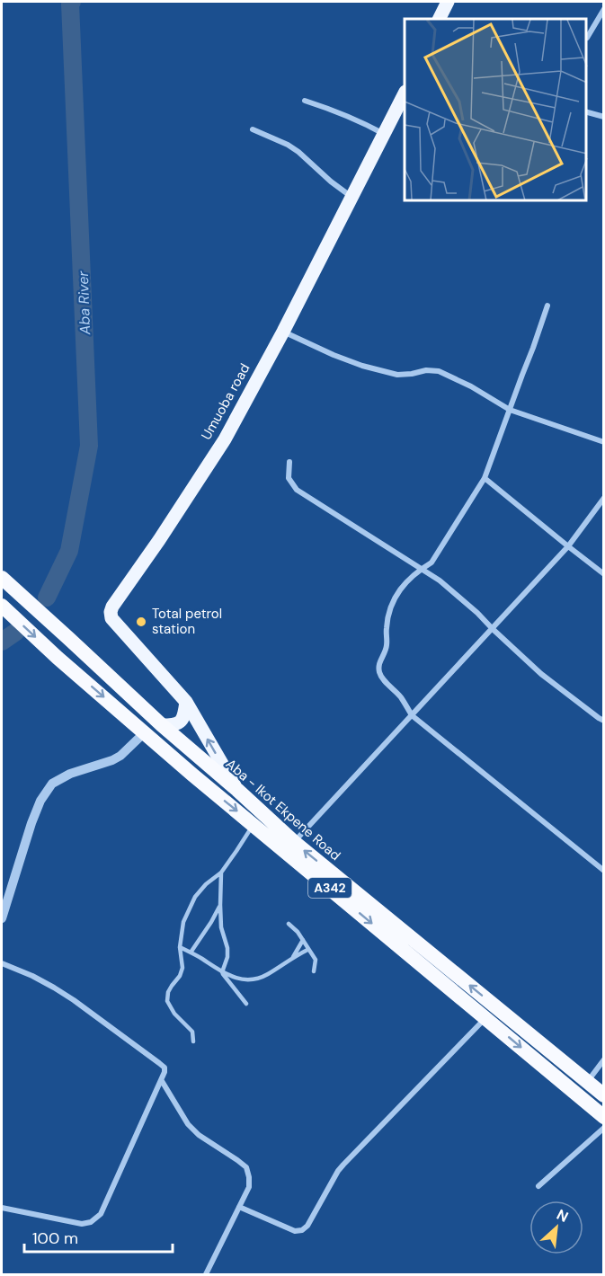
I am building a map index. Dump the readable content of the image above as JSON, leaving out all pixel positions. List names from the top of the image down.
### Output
{
  "streets": {
    "highway": ["Aba - Ikot Ekpene Road", "A342"],
    "main road": ["Umuoba road"]
  },
  "crossings": [
    ["Umuoba road", "Aba - Ikot Ekpene Road"]
  ],
  "water": ["Aba River"],
  "places": ["Total petrol station"],
  "scale_bar": "100 m",
  "north": "top right"
}
